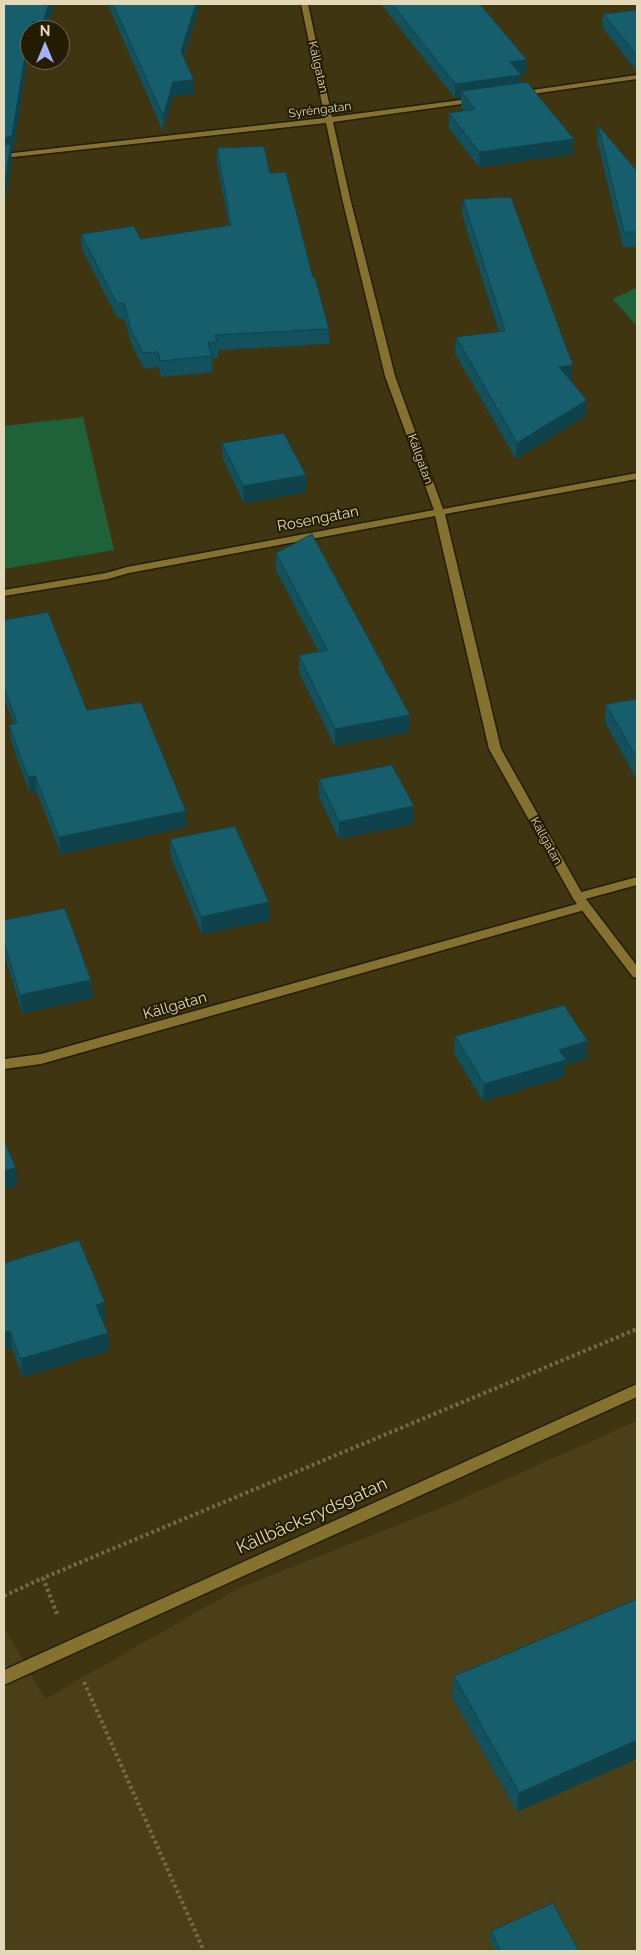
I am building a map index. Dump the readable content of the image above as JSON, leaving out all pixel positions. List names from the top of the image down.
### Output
{
  "streets": {
    "street": [
      "Källgatan",
      "Syréngatan",
      "Rosengatan",
      "Källbäcksrydsgatan"
    ]
  },
  "crossings": [
    ["Källgatan", "Syréngatan"],
    ["Källgatan", "Rosengatan"]
  ],
  "north": "top"
}
